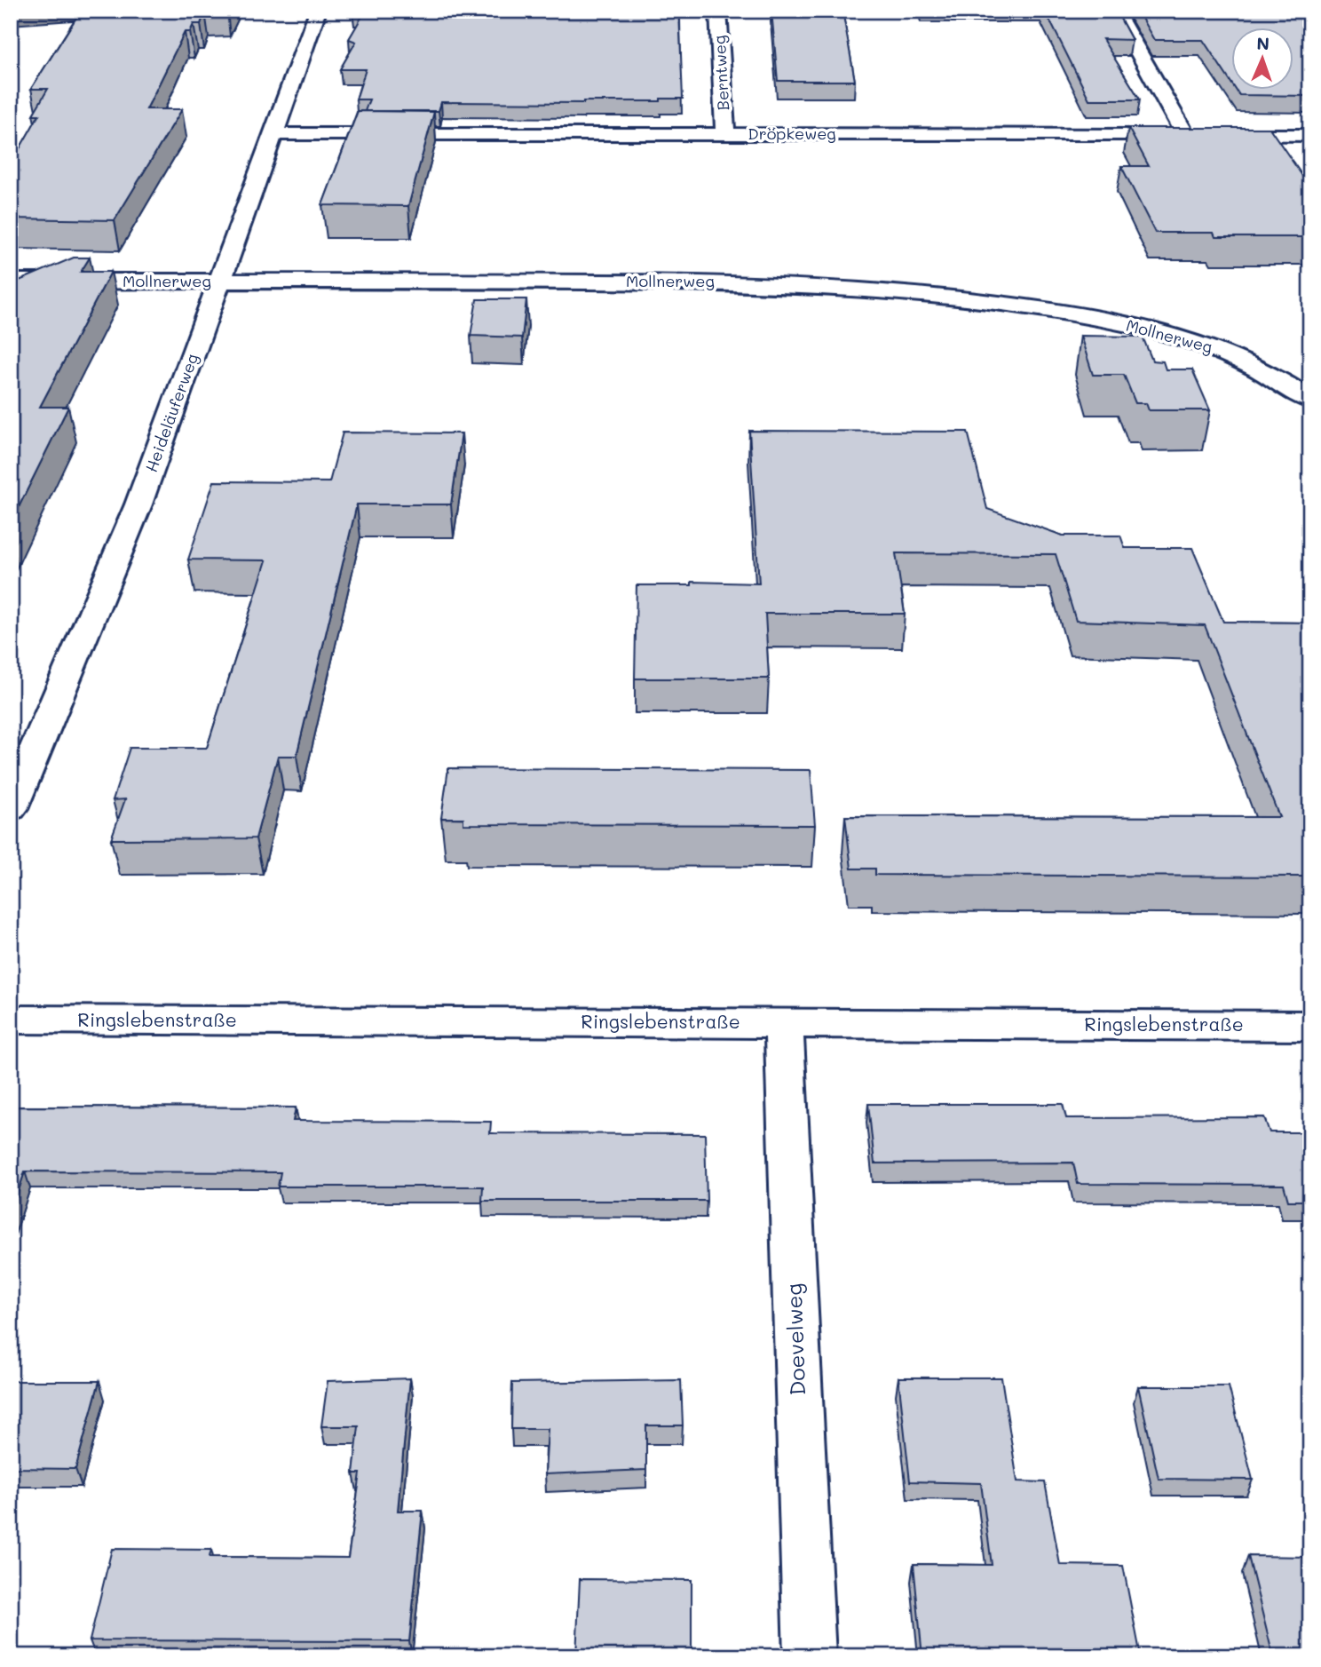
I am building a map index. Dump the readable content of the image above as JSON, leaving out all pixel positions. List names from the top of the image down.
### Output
{
  "streets": {
    "street": [
      "Berntweg",
      "Dröpkeweg",
      "Mollnerweg",
      "Heideläuferweg",
      "Ringslebenstraße",
      "Doevelweg"
    ]
  },
  "crossings": [
    ["Berntweg", "Dröpkeweg"],
    ["Dröpkeweg", "Heideläuferweg"],
    ["Mollnerweg", "Heideläuferweg"],
    ["Ringslebenstraße", "Doevelweg"]
  ],
  "north": "top"
}
